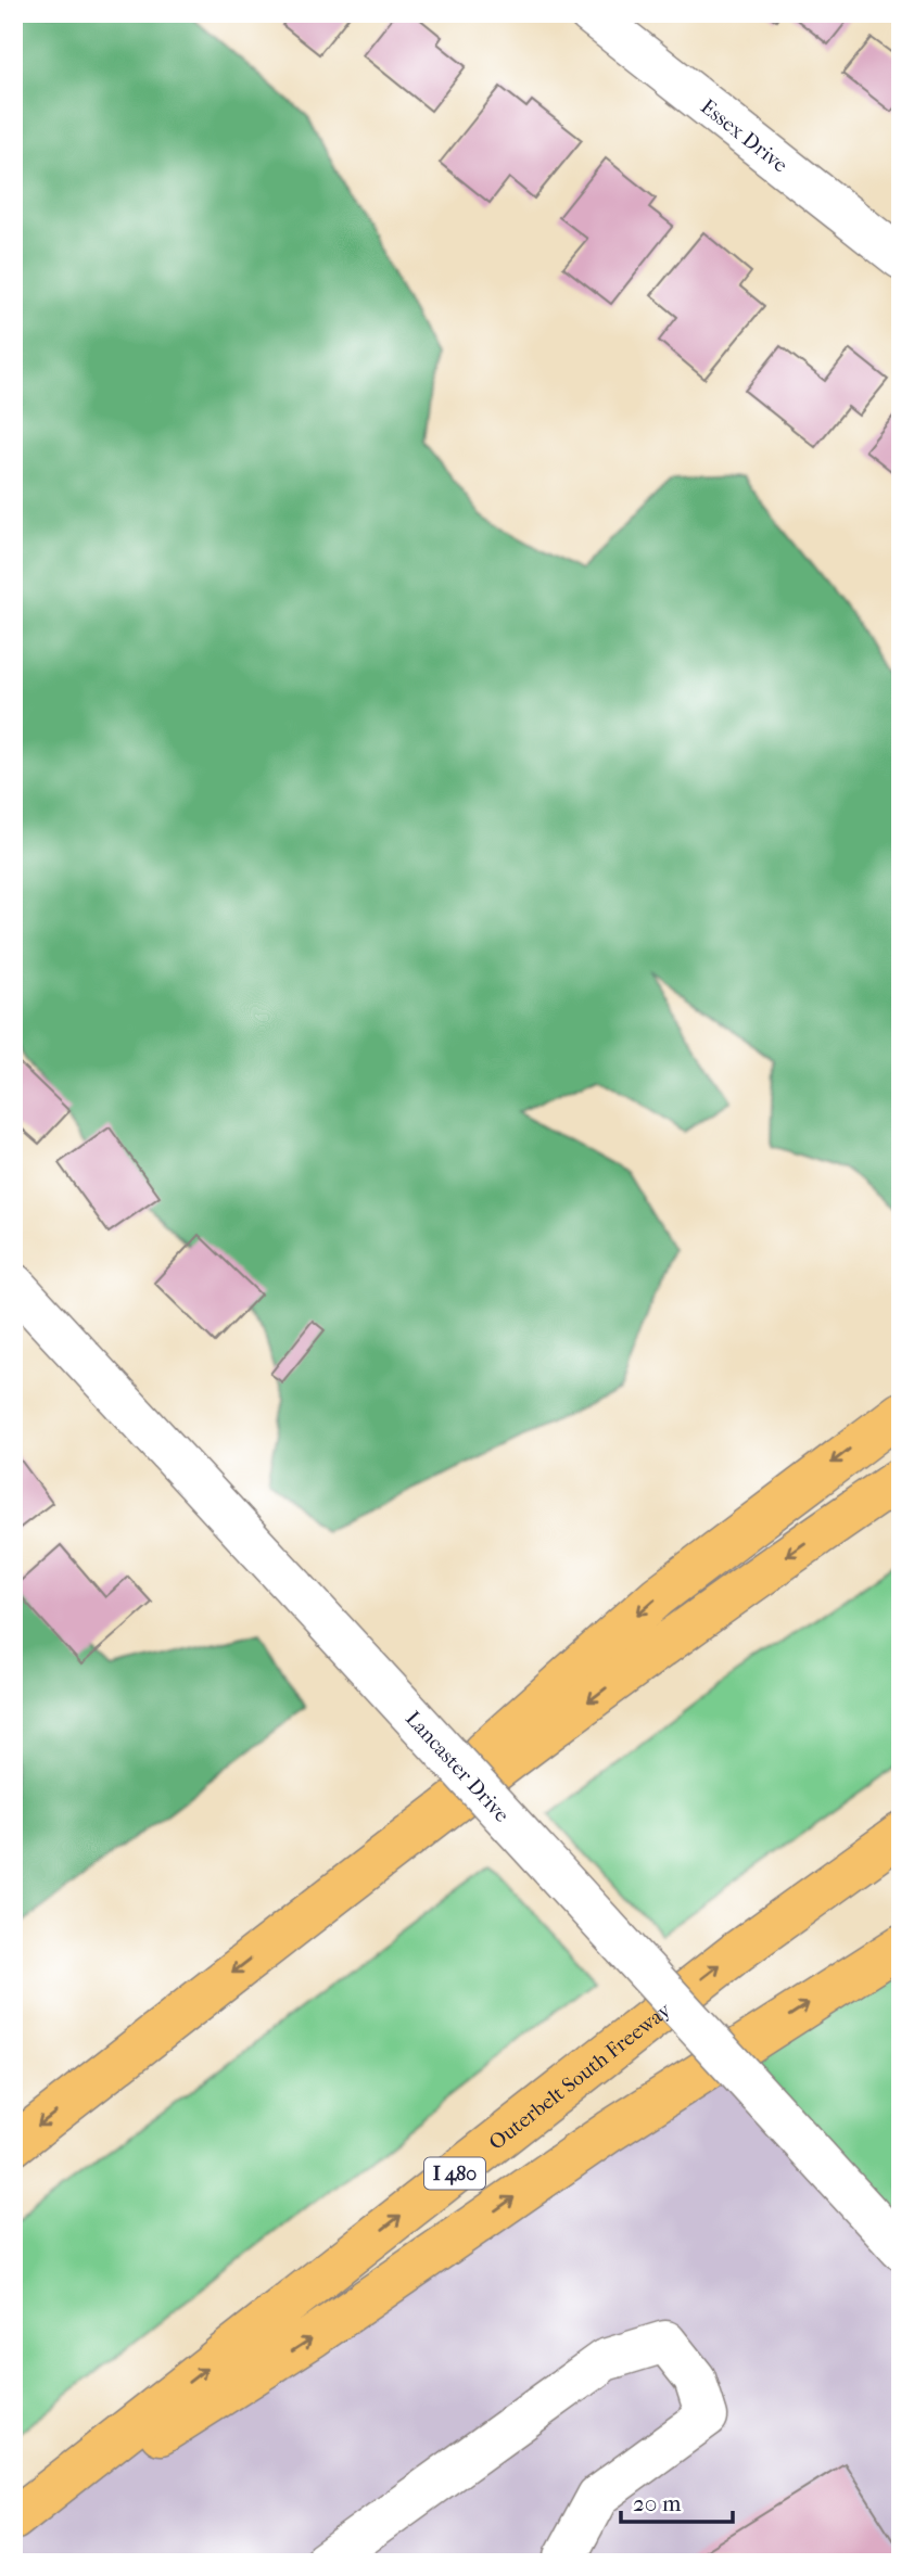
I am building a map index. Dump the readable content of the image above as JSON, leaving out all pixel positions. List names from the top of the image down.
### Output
{
  "streets": {
    "highway": ["Outerbelt South Freeway", "I 480"],
    "street": ["Essex Drive", "Lancaster Drive"]
  },
  "scale_bar": "20 m"
}
